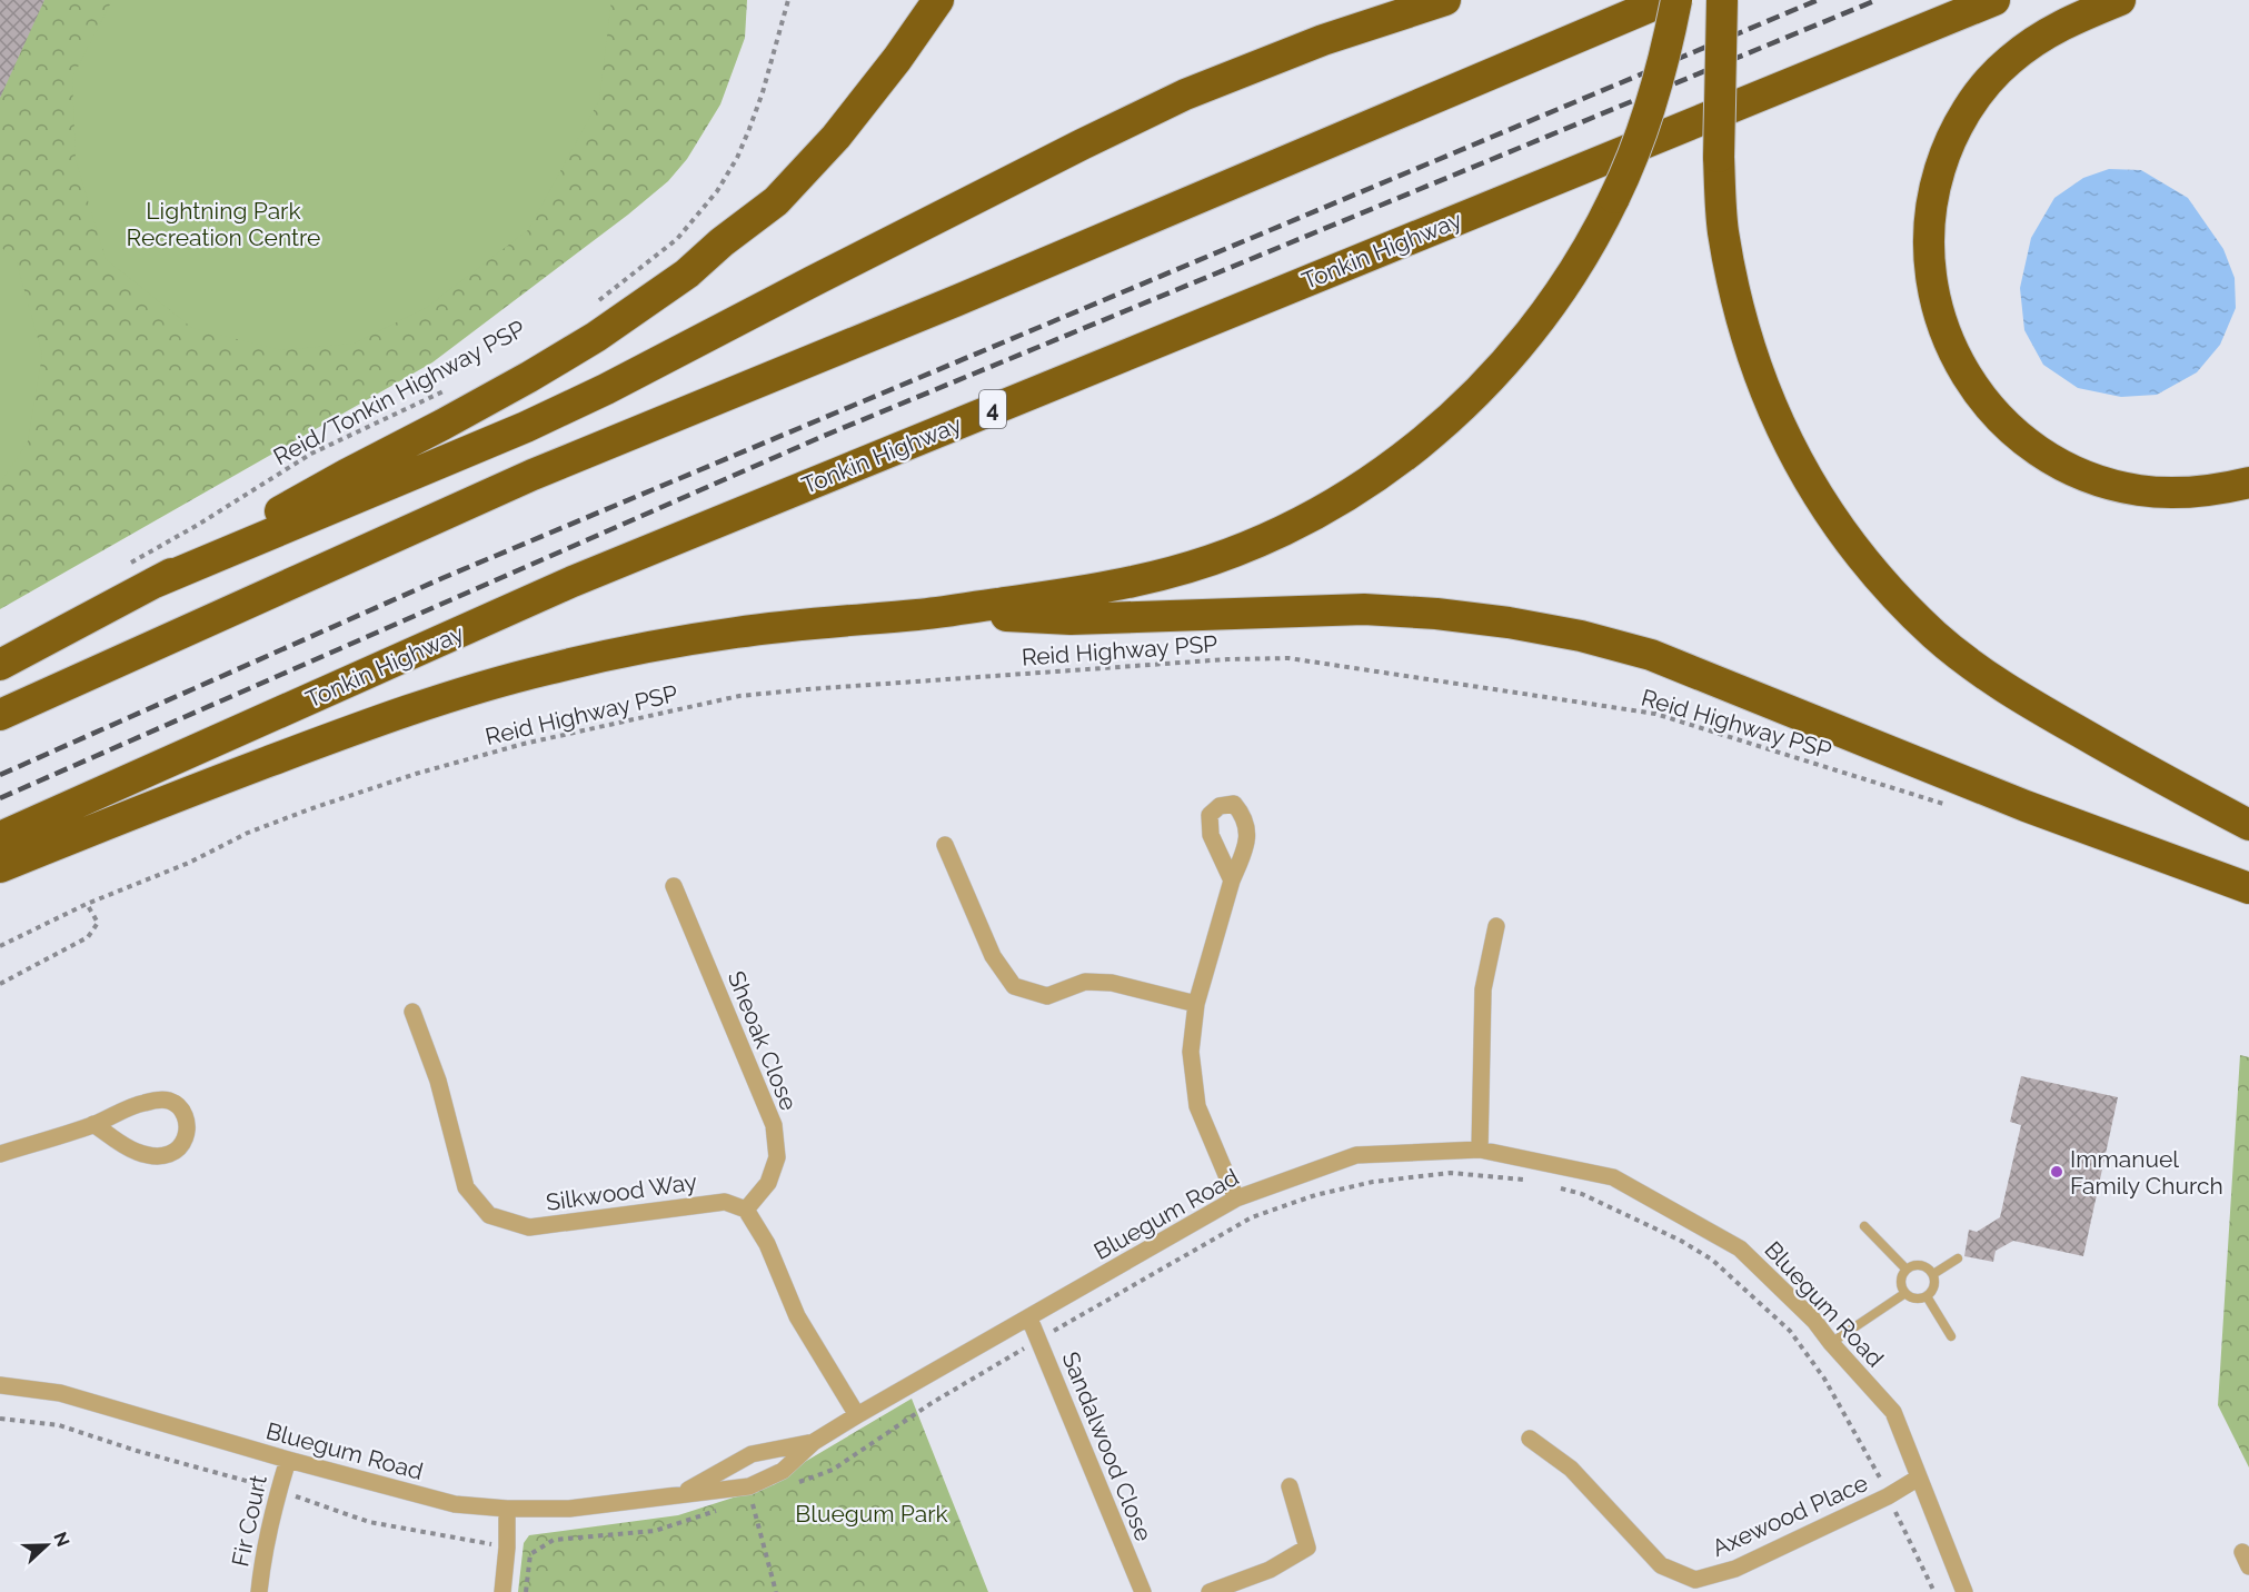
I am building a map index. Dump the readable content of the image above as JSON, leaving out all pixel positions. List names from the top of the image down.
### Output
{
  "streets": {
    "highway": ["Tonkin Highway", "4"],
    "street": [
      "Sheoak Close",
      "Silkwood Way",
      "Bluegum Road",
      "Sandalwood Close",
      "Axewood Place",
      "Fir Court"
    ],
    "path": ["Reid/Tonkin Highway PSP", "Reid Highway PSP"]
  },
  "crossings": [
    ["Sheoak Close", "Silkwood Way"],
    ["Bluegum Road", "Sandalwood Close"],
    ["Bluegum Road", "Axewood Place"],
    ["Bluegum Road", "Fir Court"]
  ],
  "parks": ["Lightning Park Recreation Centre", "Bluegum Park"],
  "places": ["Immanuel Family Church"],
  "north": "right"
}
